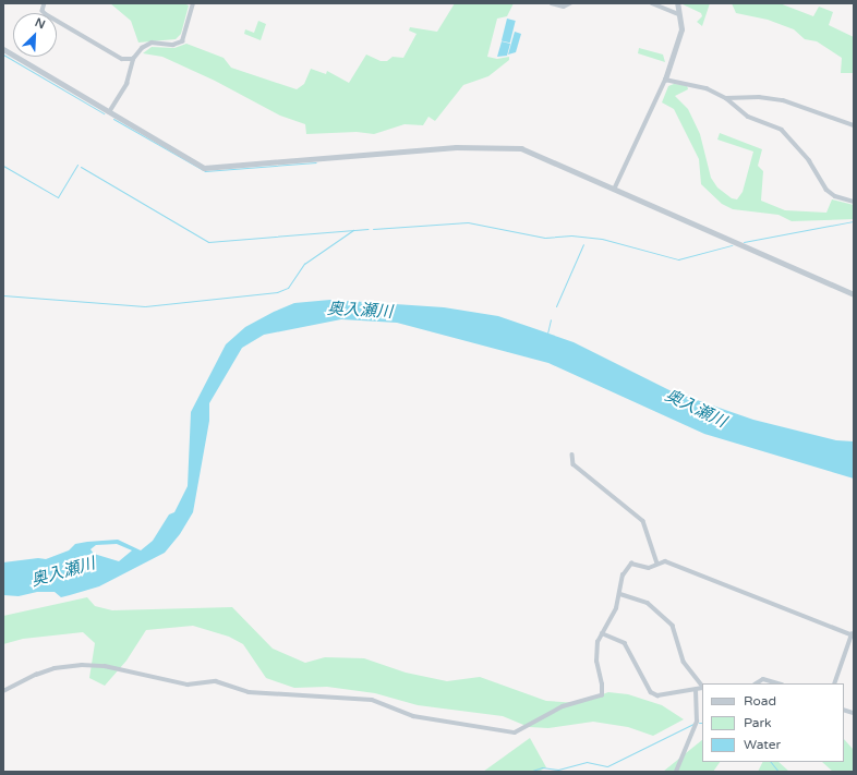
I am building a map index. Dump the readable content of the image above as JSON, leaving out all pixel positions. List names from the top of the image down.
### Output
{
  "water": ["奥入瀬川"],
  "legend": ["Road", "Park", "Water"],
  "north": "top right"
}
